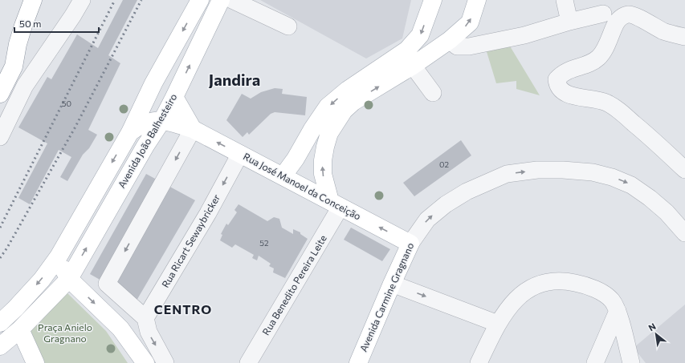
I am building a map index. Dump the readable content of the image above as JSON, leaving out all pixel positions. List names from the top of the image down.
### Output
{
  "streets": {
    "main road": ["Avenida João Balhesteiro", "Rua José Manoel da Conceição", "Avenida Carmine Gragnano"],
    "street": ["Rua Ricart Sewaybricker", "Rua Benedito Pereira Leite"]
  },
  "crossings": [
    ["Avenida João Balhesteiro", "Rua José Manoel da Conceição"],
    ["Rua José Manoel da Conceição", "Rua Ricart Sewaybricker"],
    ["Rua José Manoel da Conceição", "Rua Benedito Pereira Leite"],
    ["Rua José Manoel da Conceição", "Avenida Carmine Gragnano"]
  ],
  "one_way": ["Rua José Manoel da Conceição", "Rua Ricart Sewaybricker"],
  "districts": ["Jandira", "CENTRO"],
  "parks": ["Praça Anielo Gragnano"],
  "house_numbers": ["50", "02", "52"],
  "scale_bar": "50 m",
  "north": "top left"
}
